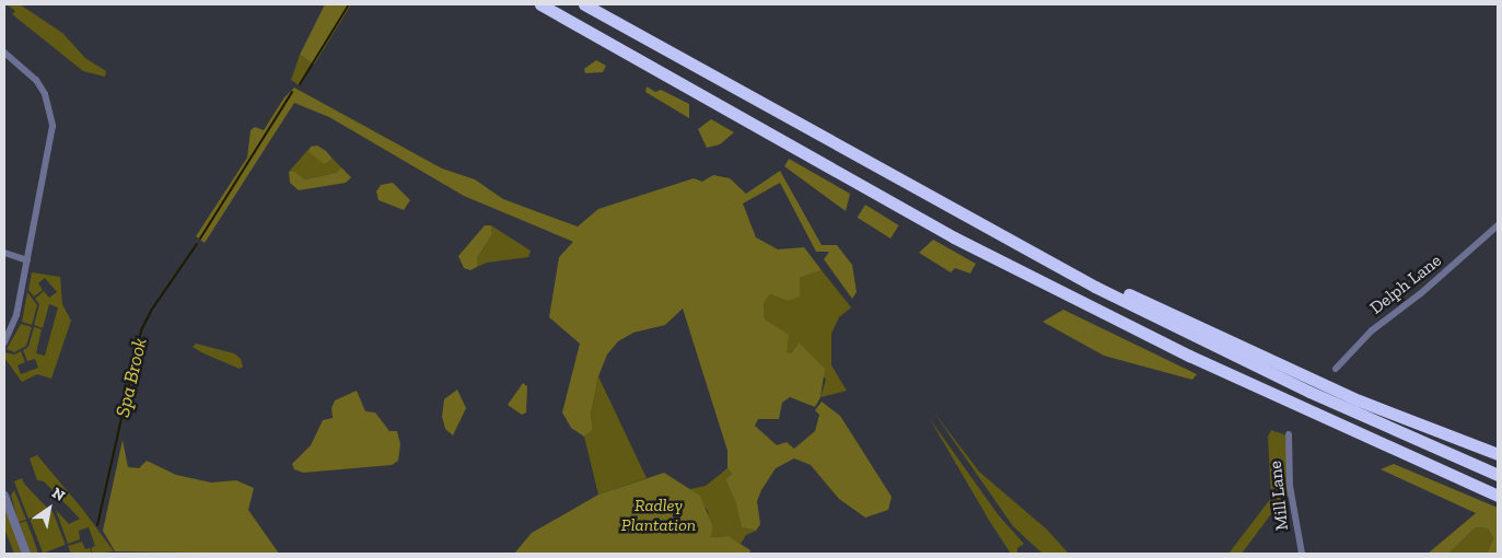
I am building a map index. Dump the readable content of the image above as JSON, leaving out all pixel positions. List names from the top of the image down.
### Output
{
  "streets": {
    "street": ["Delph Lane", "Mill Lane"]
  },
  "water": ["Spa Brook"],
  "parks": ["Radley Plantation"],
  "north": "top right"
}
